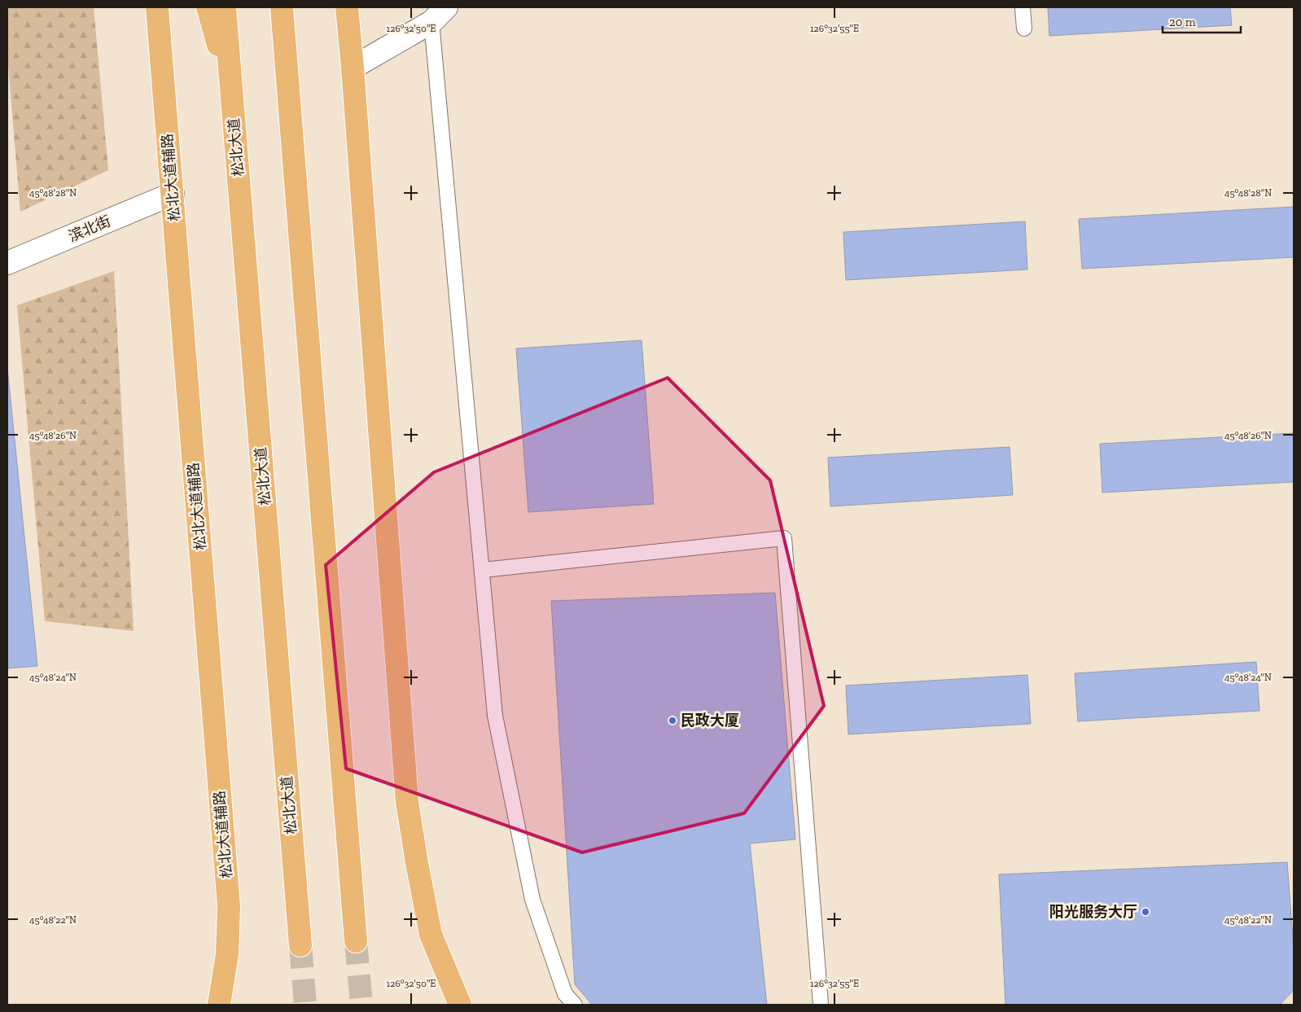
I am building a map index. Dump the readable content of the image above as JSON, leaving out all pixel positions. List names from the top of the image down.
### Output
{
  "streets": {
    "highway": ["松北大道", "松北大道辅路"],
    "street": ["滨北街"]
  },
  "crossings": [
    ["松北大道辅路", "滨北街"]
  ],
  "places": ["民政大厦", "阳光服务大厅"],
  "scale_bar": "20 m",
  "coordinates": [
    "126°32'50\"E",
    "126°32'55\"E",
    "45°48'28\"N",
    "45°48'26\"N",
    "45°48'24\"N",
    "45°48'22\"N"
  ]
}
